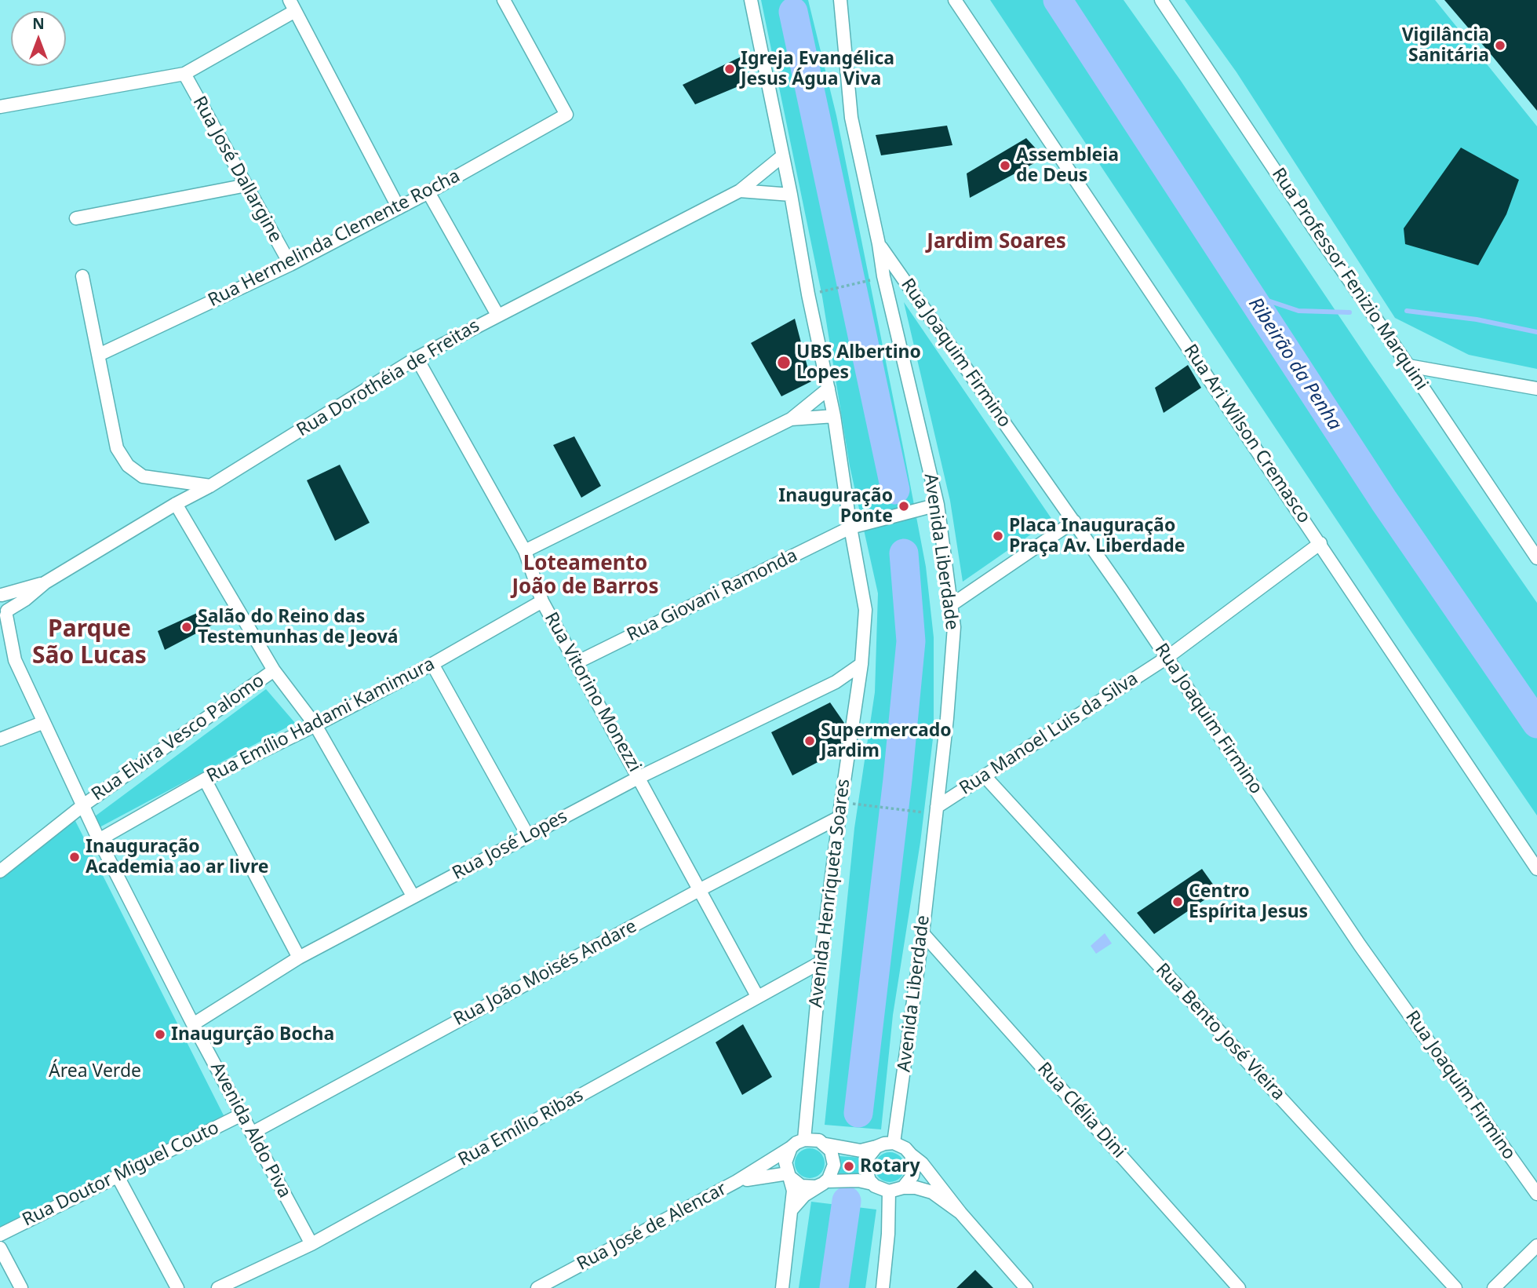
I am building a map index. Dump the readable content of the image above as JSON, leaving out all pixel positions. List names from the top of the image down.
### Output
{
  "streets": {
    "street": [
      "Rua José Dallargine",
      "Rua Hermelinda Clemente Rocha",
      "Rua Professor Fenizio Marquini",
      "Rua Joaquim Firmino",
      "Rua Dorothéia de Freitas",
      "Rua Ari Wilson Cremasco",
      "Avenida Liberdade",
      "Rua Giovani Ramonda",
      "Rua Vitorino Monezzi",
      "Rua Emílio Hadami Kamimura",
      "Rua Manoel Luis da Silva",
      "Rua Elvira Vesco Palomo",
      "Rua José Lopes",
      "Avenida Henriqueta Soares",
      "Rua João Moisés Andare",
      "Rua Bento José Vieira",
      "Rua Clélia Dini",
      "Rua Emílio Ribas",
      "Avenida Aldo Piva",
      "Rua Doutor Miguel Couto",
      "Rua José de Alencar"
    ]
  },
  "crossings": [
    ["Rua José Dallargine", "Rua Hermelinda Clemente Rocha"],
    ["Rua Joaquim Firmino", "Avenida Liberdade"],
    ["Rua Joaquim Firmino", "Rua Manoel Luis da Silva"],
    ["Rua Dorothéia de Freitas", "Rua Vitorino Monezzi"],
    ["Rua Dorothéia de Freitas", "Rua Elvira Vesco Palomo"],
    ["Rua Dorothéia de Freitas", "Avenida Henriqueta Soares"],
    ["Rua Dorothéia de Freitas", "Avenida Aldo Piva"],
    ["Rua Ari Wilson Cremasco", "Rua Manoel Luis da Silva"],
    ["Avenida Liberdade", "Rua Giovani Ramonda"],
    ["Avenida Liberdade", "Rua Manoel Luis da Silva"],
    ["Avenida Liberdade", "Rua Clélia Dini"],
    ["Rua Giovani Ramonda", "Rua Vitorino Monezzi"],
    ["Rua Giovani Ramonda", "Avenida Henriqueta Soares"],
    ["Rua Vitorino Monezzi", "Rua Emílio Hadami Kamimura"],
    ["Rua Vitorino Monezzi", "Rua José Lopes"],
    ["Rua Vitorino Monezzi", "Rua João Moisés Andare"],
    ["Rua Vitorino Monezzi", "Rua Emílio Ribas"],
    ["Rua Emílio Hadami Kamimura", "Rua Elvira Vesco Palomo"],
    ["Rua Emílio Hadami Kamimura", "Avenida Aldo Piva"],
    ["Rua Manoel Luis da Silva", "Rua Bento José Vieira"],
    ["Rua Elvira Vesco Palomo", "Rua José Lopes"],
    ["Rua Elvira Vesco Palomo", "Avenida Aldo Piva"],
    ["Rua José Lopes", "Avenida Henriqueta Soares"],
    ["Rua José Lopes", "Avenida Aldo Piva"],
    ["Avenida Henriqueta Soares", "Rua João Moisés Andare"],
    ["Avenida Henriqueta Soares", "Rua Emílio Ribas"],
    ["Rua João Moisés Andare", "Avenida Aldo Piva"],
    ["Rua Emílio Ribas", "Avenida Aldo Piva"],
    ["Avenida Aldo Piva", "Rua Doutor Miguel Couto"]
  ],
  "districts": ["Jardim Soares", "Loteamento João de Barros", "Parque São Lucas"],
  "water": ["Ribeirão da Penha"],
  "parks": ["Área Verde"],
  "places": [
    "Vigilância Sanitária",
    "Igreja Evangélica Jesus Água Viva",
    "Assembleia de Deus",
    "UBS Albertino Lopes",
    "Inauguração Ponte",
    "Placa Inauguração Praça Av. Liberdade",
    "Salão do Reino das Testemunhas de Jeová",
    "Supermercado Jardim",
    "Inauguração Academia ao ar livre",
    "Centro Espírita Jesus",
    "Inaugurção Bocha",
    "Rotary"
  ],
  "north": "top"
}
